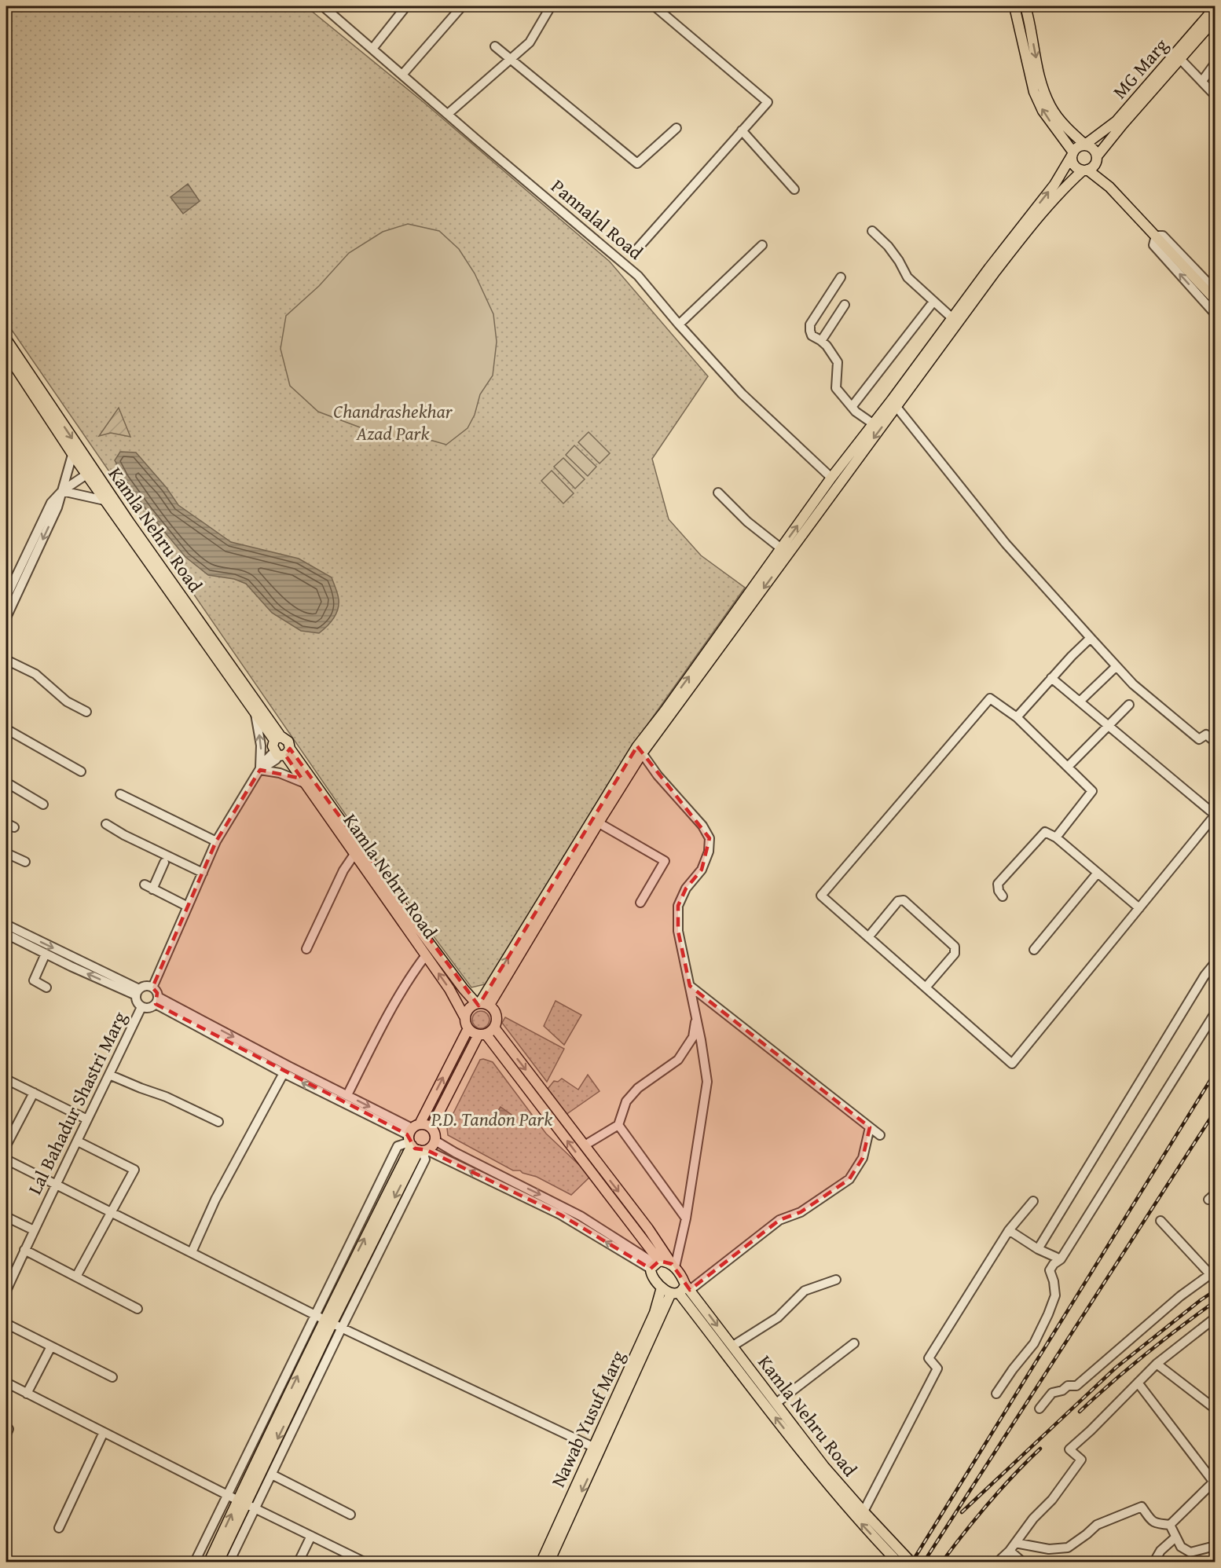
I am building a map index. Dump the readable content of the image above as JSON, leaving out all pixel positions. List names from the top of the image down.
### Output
{
  "streets": {
    "main road": ["MG Marg", "Kamla Nehru Road", "Nawab Yusuf Marg"],
    "street": ["Pannalal Road", "Lal Bahadur Shastri Marg"]
  },
  "parks": ["Chandrashekhar Azad Park", "P.D. Tandon Park"]
}
